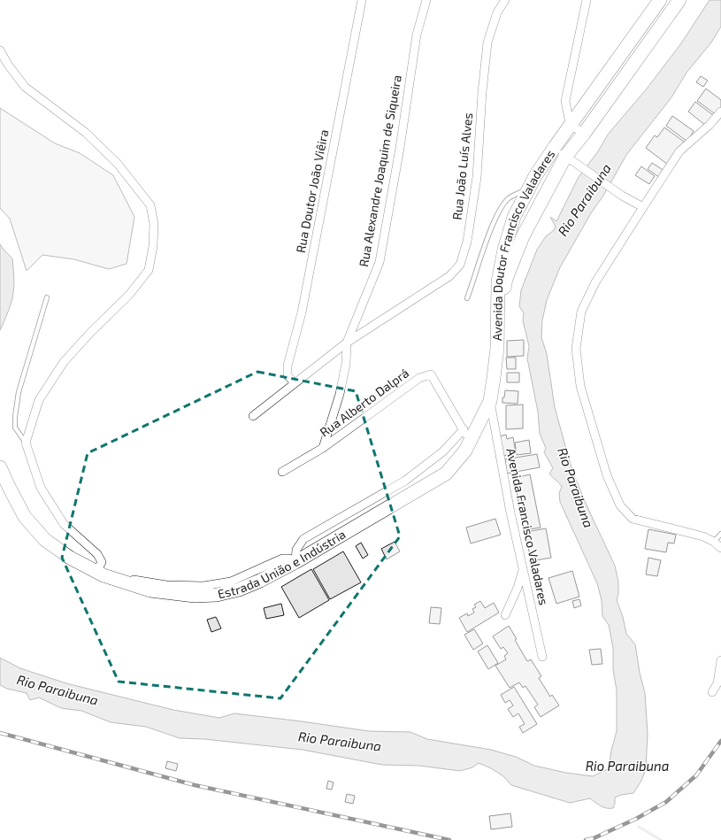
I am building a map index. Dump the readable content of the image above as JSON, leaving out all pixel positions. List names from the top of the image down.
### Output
{
  "streets": {
    "highway": ["Avenida Doutor Francisco Valadares", "Estrada União e Indústria"],
    "street": [
      "Rua João Luís Alves",
      "Rua Alexandre Joaquim de Siqueira",
      "Rua Doutor João Viêira",
      "Rua Alberto Dalprá",
      "Avenida Francisco Valadares"
    ]
  },
  "crossings": [
    ["Rua João Luís Alves", "Rua Alexandre Joaquim de Siqueira"],
    ["Rua João Luís Alves", "Rua Doutor João Viêira"],
    ["Avenida Doutor Francisco Valadares", "Estrada União e Indústria"],
    ["Rua Alberto Dalprá", "Estrada União e Indústria"],
    ["Avenida Francisco Valadares", "Estrada União e Indústria"]
  ],
  "water": ["Rio Paraibuna"]
}
